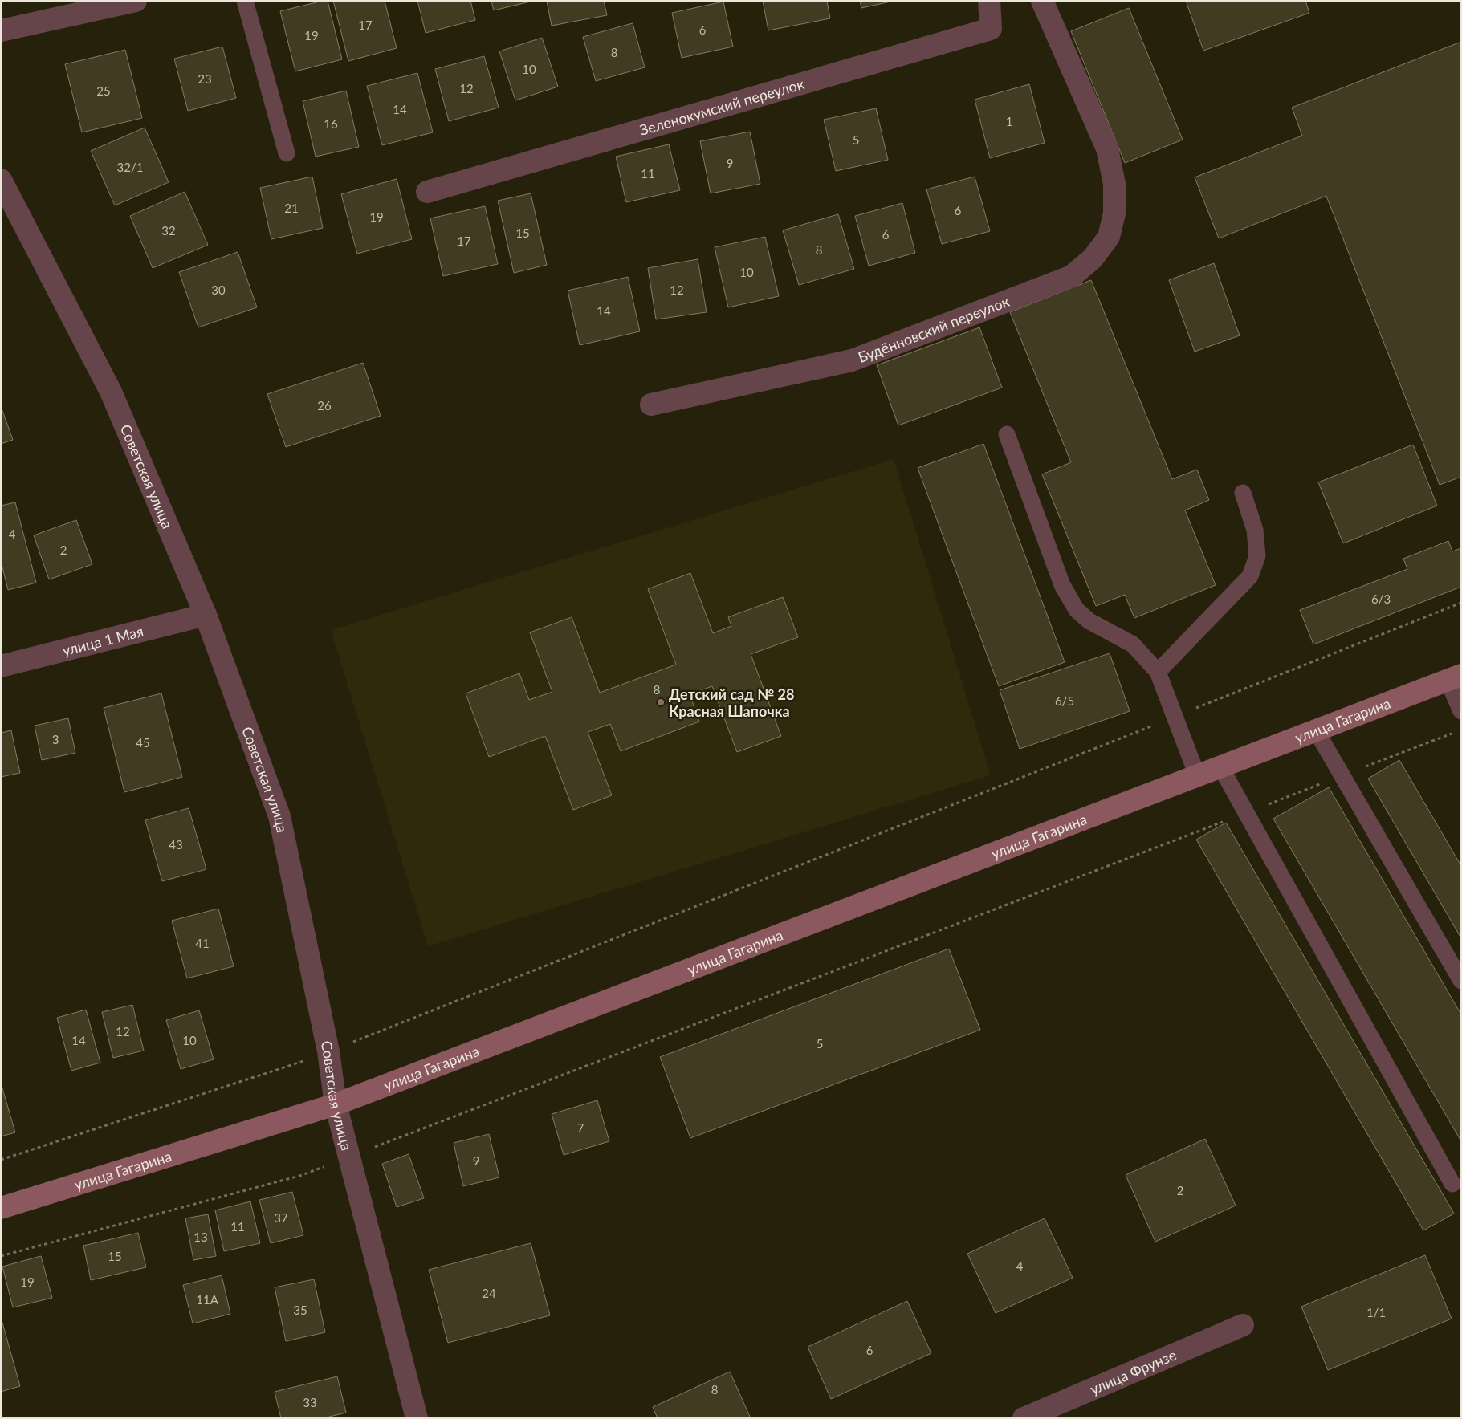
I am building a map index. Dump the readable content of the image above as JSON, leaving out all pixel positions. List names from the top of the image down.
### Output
{
  "streets": {
    "main road": ["улица Гагарина"],
    "street": [
      "Зеленокумский переулок",
      "Будённовский переулок",
      "Советская улица",
      "улица 1 Мая",
      "улица Фрунзе"
    ]
  },
  "crossings": [
    ["Советская улица", "улица 1 Мая"],
    ["Советская улица", "улица Гагарина"]
  ],
  "places": ["Детский сад № 28 Красная Шапочка"],
  "house_numbers": [
    "17",
    "6",
    "19",
    "8",
    "10",
    "23",
    "12",
    "25",
    "14",
    "1",
    "16",
    "5",
    "9",
    "32/1",
    "11",
    "21",
    "6",
    "19",
    "32",
    "15",
    "6",
    "17",
    "8",
    "10",
    "30",
    "12",
    "14",
    "26",
    "4",
    "2",
    "6/3",
    "8",
    "6/5",
    "3",
    "45",
    "43",
    "41",
    "12",
    "14",
    "10",
    "5",
    "7",
    "9",
    "2",
    "37",
    "11",
    "13",
    "15",
    "4",
    "19",
    "24",
    "11А",
    "35",
    "1/1",
    "6",
    "8",
    "33"
  ]
}
